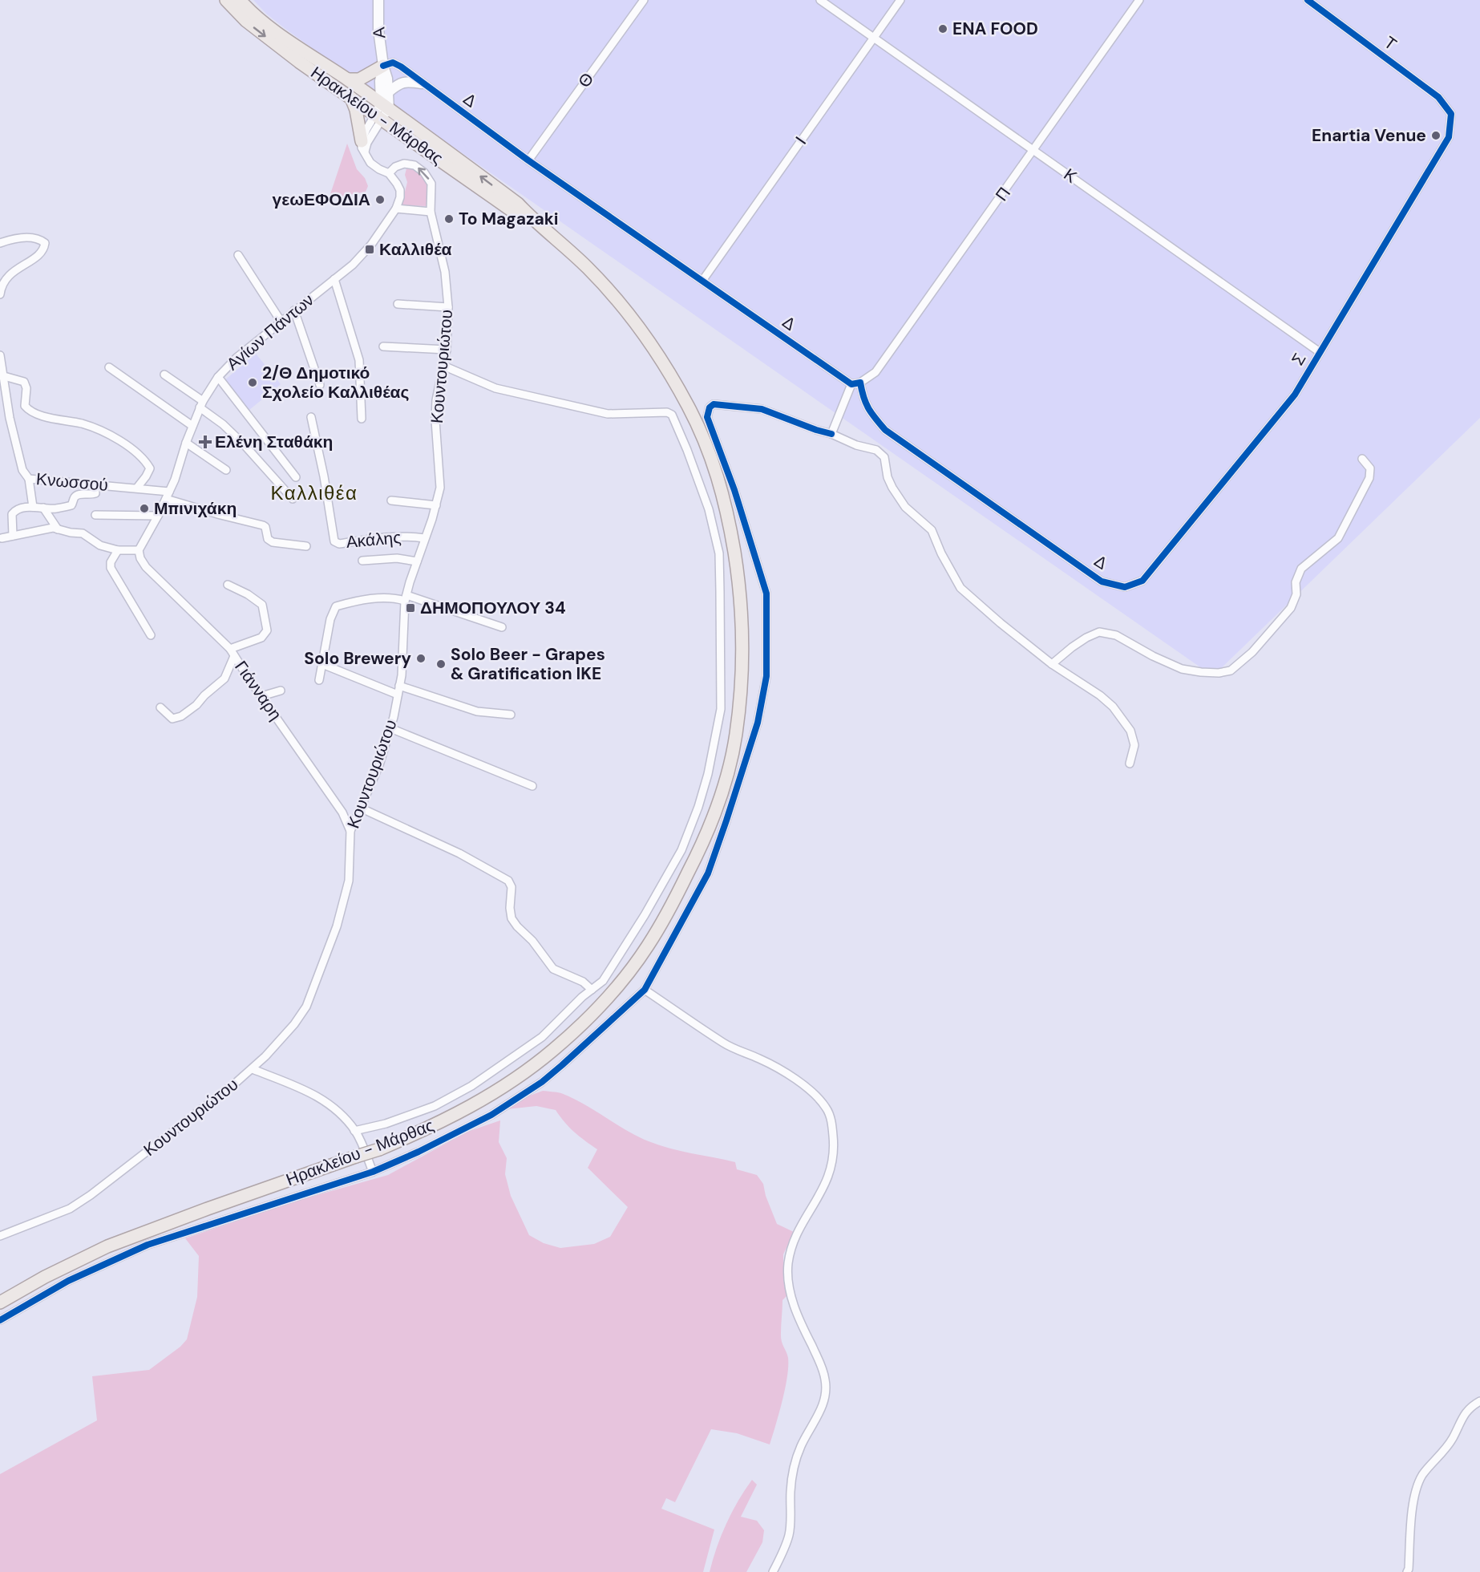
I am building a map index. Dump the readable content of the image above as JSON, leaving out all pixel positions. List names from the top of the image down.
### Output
{
  "streets": {
    "main road": ["Ηρακλείου - Μάρθας"],
    "street": [
      "Α",
      "Τ",
      "Θ",
      "Δ",
      "Ι",
      "Κ",
      "Π",
      "Αγίων Πάντων",
      "Σ",
      "Κουντουριώτου",
      "Κνωσσού",
      "Ακάλης",
      "Γιάνναρη"
    ]
  },
  "crossings": [
    ["Α", "Δ"],
    ["Α", "Ηρακλείου - Μάρθας"],
    ["Τ", "Σ"],
    ["Θ", "Δ"],
    ["Δ", "Ι"],
    ["Δ", "Π"],
    ["Δ", "Σ"],
    ["Ι", "Κ"],
    ["Κ", "Π"],
    ["Κ", "Σ"],
    ["Αγίων Πάντων", "Κνωσσού"],
    ["Αγίων Πάντων", "Γιάνναρη"],
    ["Κουντουριώτου", "Ακάλης"],
    ["Κουντουριώτου", "Γιάνναρη"]
  ],
  "districts": ["Καλλιθέα"],
  "places": {
    "other": [
      "ENA FOOD",
      "Enartia Venue",
      "γεωΕΦΟΔΙΑ",
      "To Magazaki",
      "2/Θ Δημοτικό Σχολείο Καλλιθέας",
      "Μπινιχάκη",
      "Solo Brewery",
      "Solo Beer - Grapes & Gratification IKE"
    ],
    "transit": ["Καλλιθέα", "ΔΗΜΟΠΟΥΛΟΥ 34"],
    "health": ["Ελένη Σταθάκη"]
  }
}
